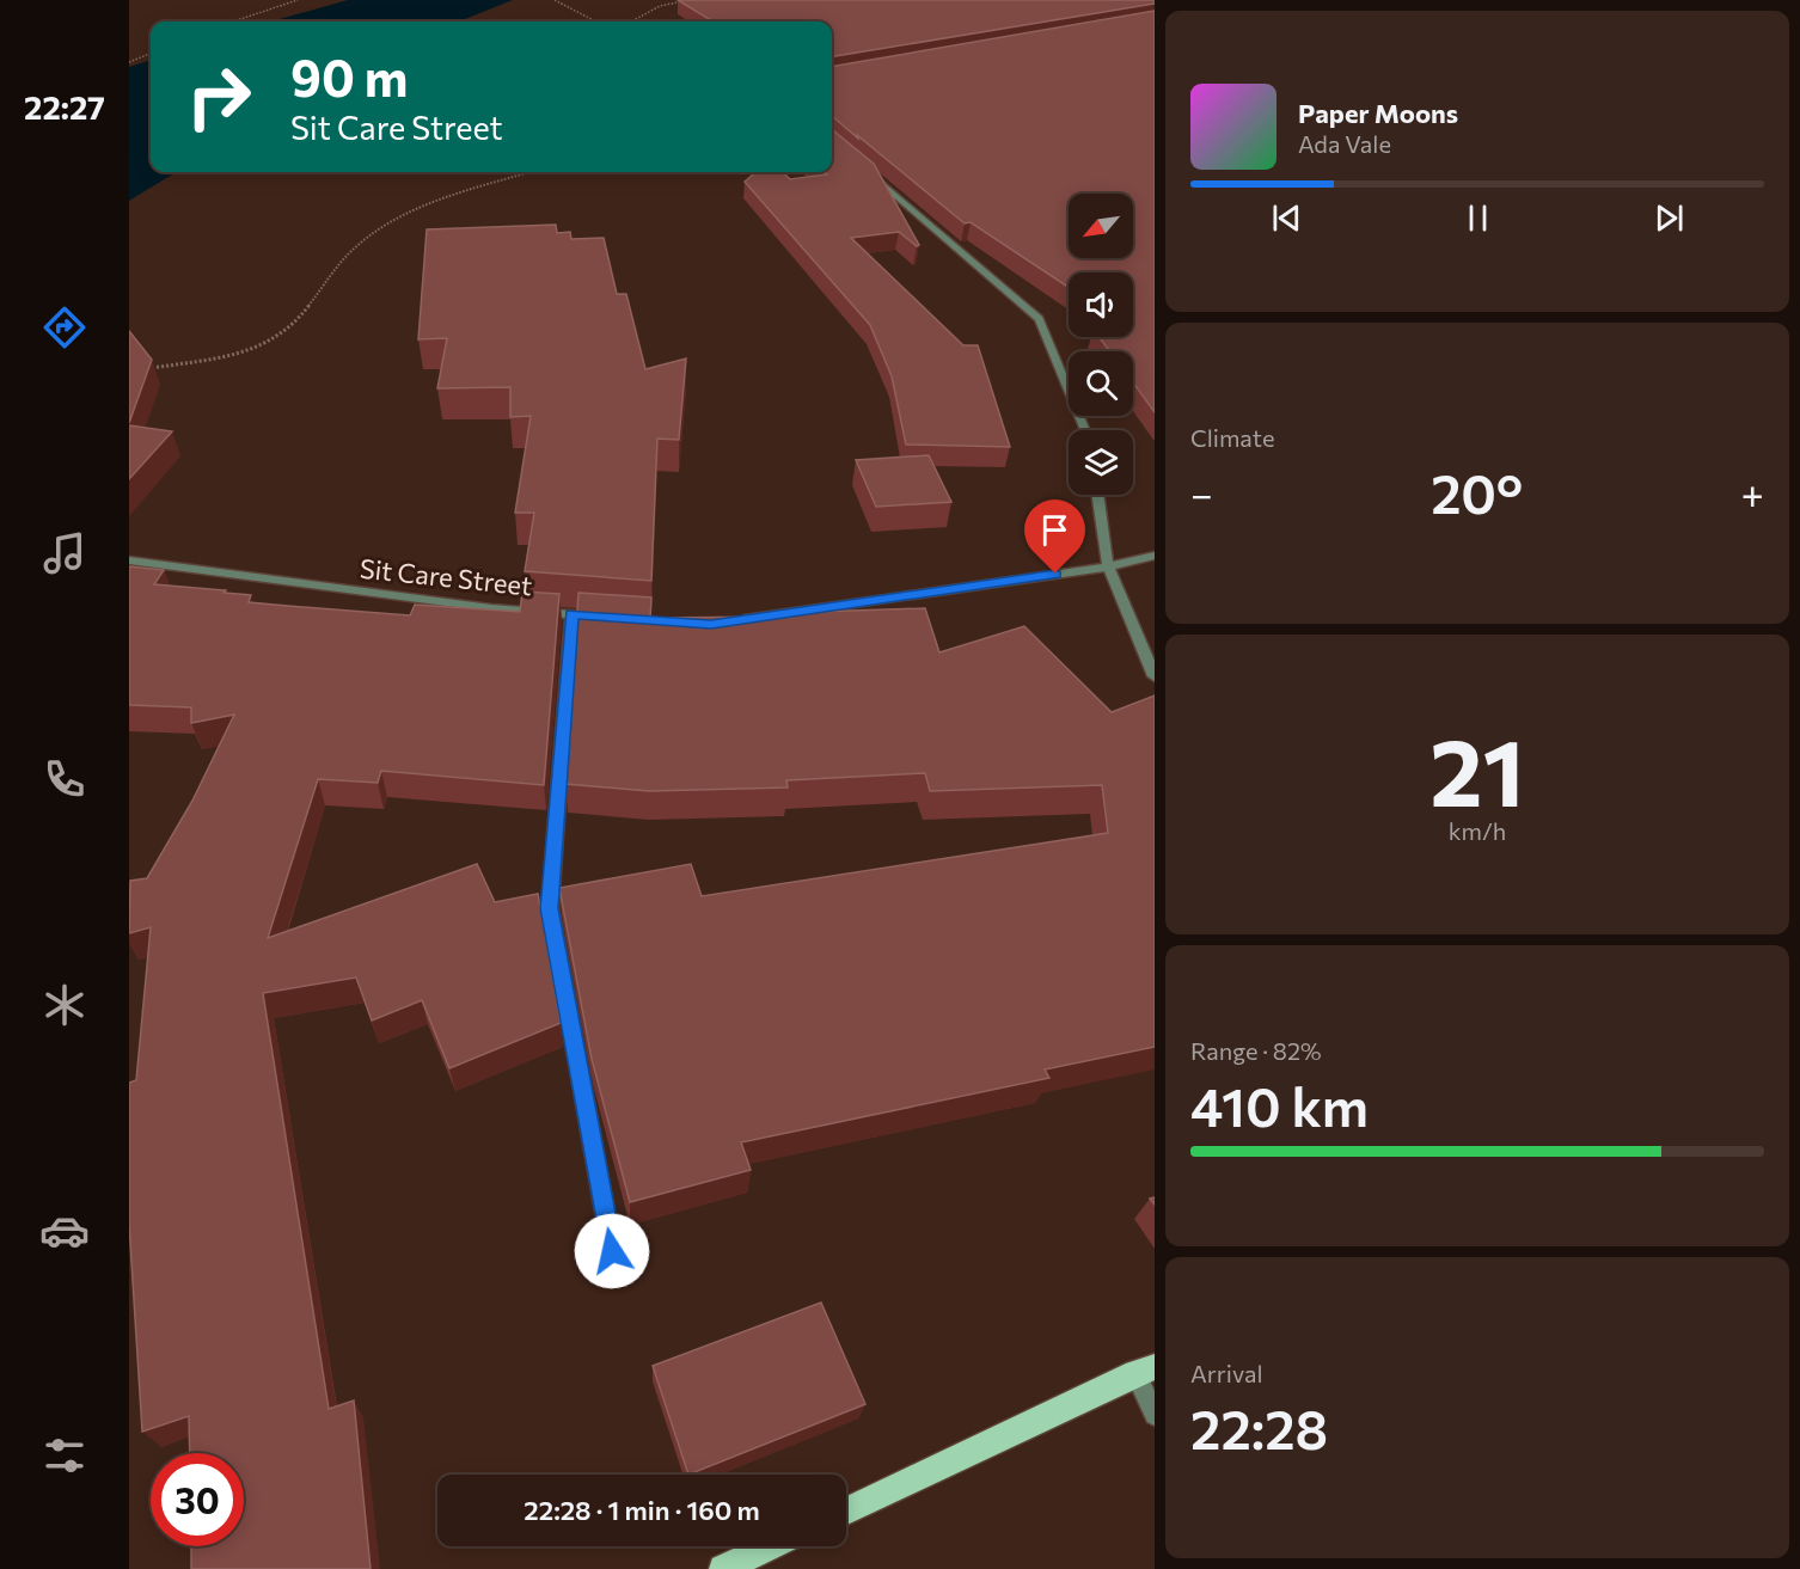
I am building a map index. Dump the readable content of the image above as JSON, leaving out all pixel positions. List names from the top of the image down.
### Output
{
  "streets": {
    "street": ["Sit Care Street"]
  },
  "north": "bottom left",
  "page": {
    "tabs": "22:27",
    "turn": ["90 m", "Sit Care Street"],
    "song": ["Paper Moons", "Ada Vale"],
    "tile": [
      "Climate",
      ["21", "km/h"],
      ["Range · 82%", "410 km"],
      ["Arrival", "22:28"]
    ],
    "heat": ["−", "20°", "+"],
    "limit": "30",
    "trip": "22:28 · 1 min · 160 m"
  }
}
